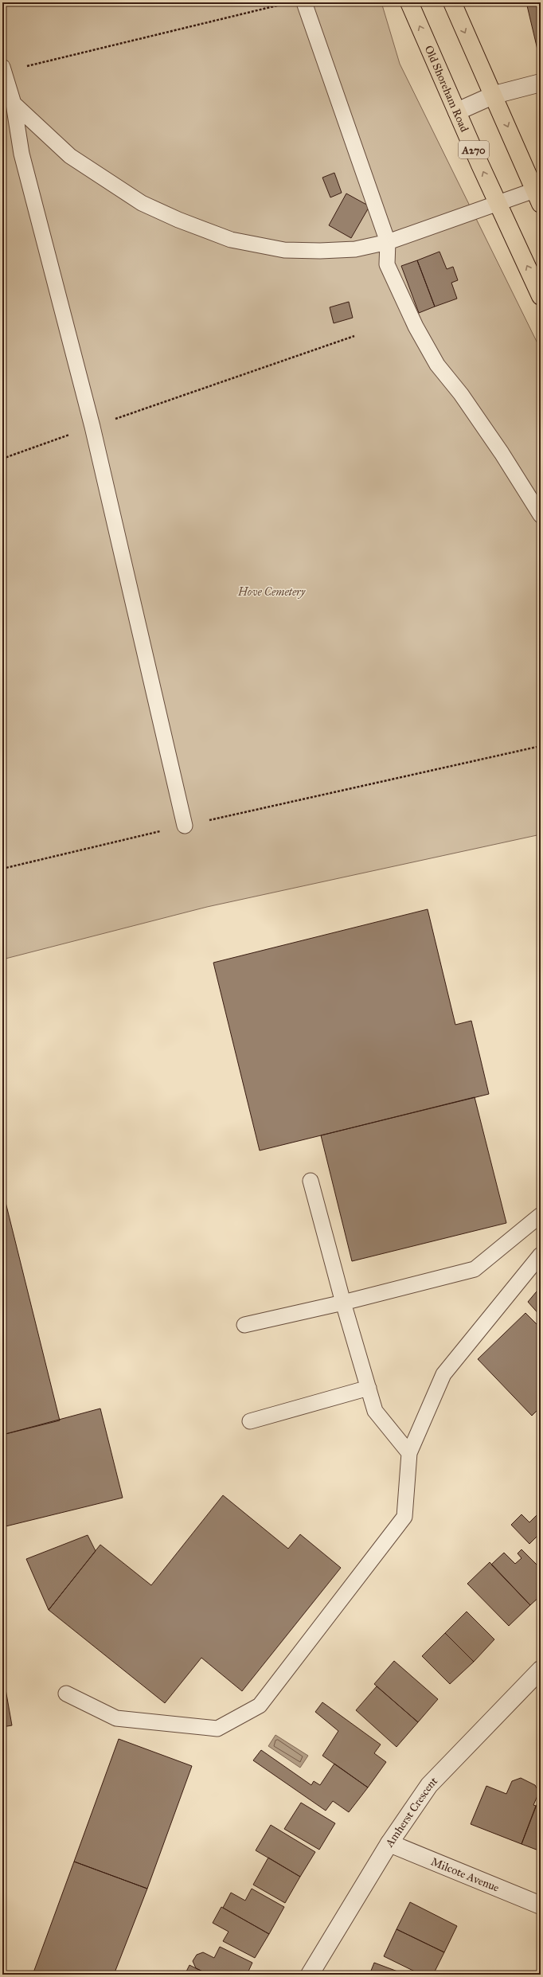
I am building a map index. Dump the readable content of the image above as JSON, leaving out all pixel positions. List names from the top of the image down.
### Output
{
  "streets": {
    "main road": ["Old Shoreham Road", "A270"],
    "street": ["Amherst Crescent", "Milcote Avenue"]
  },
  "crossings": [
    ["Amherst Crescent", "Milcote Avenue"]
  ],
  "parks": ["Hove Cemetery"]
}
